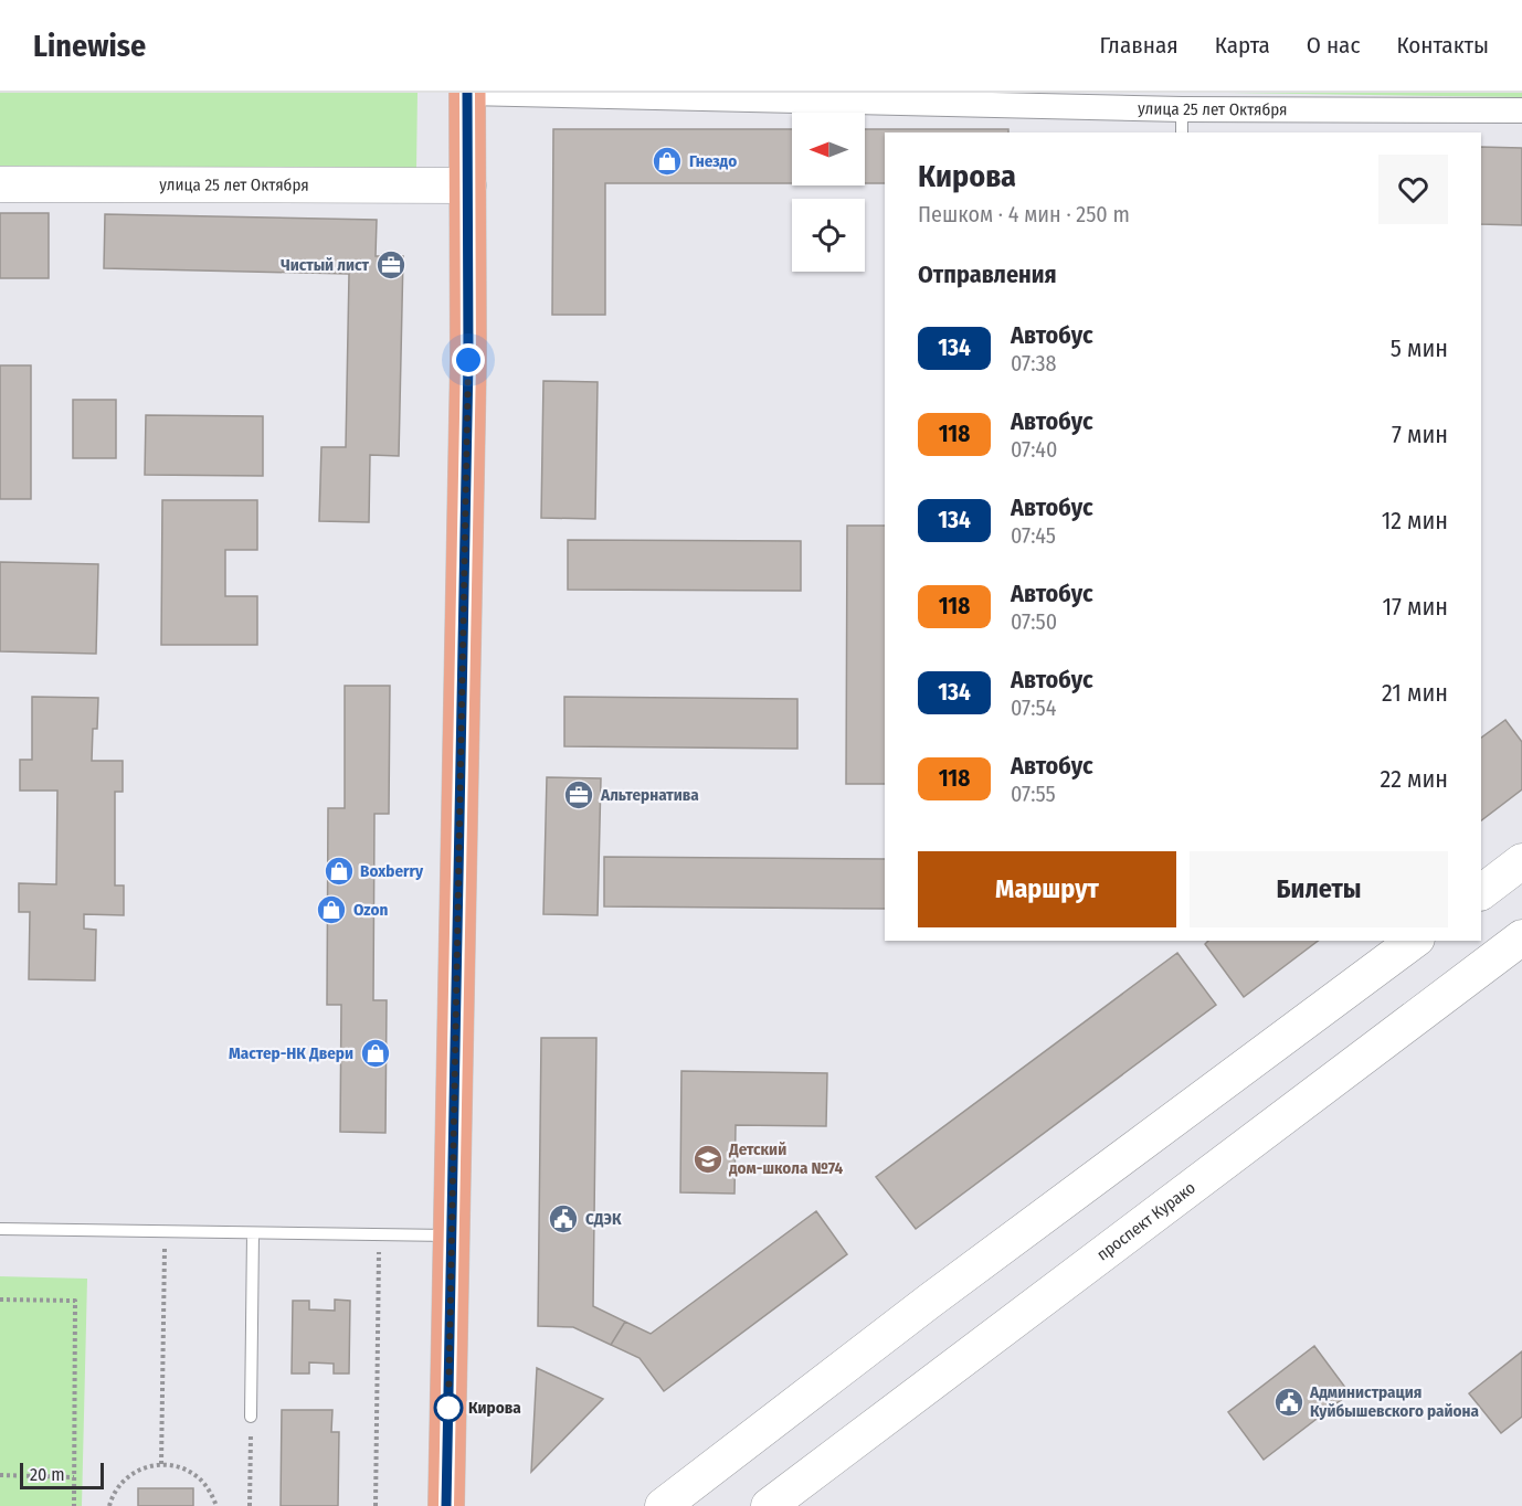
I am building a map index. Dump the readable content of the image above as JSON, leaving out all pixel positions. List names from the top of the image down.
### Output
{
  "streets": {
    "main road": ["улица 25 лет Октября", "проспект Курако"]
  },
  "places": {
    "shop": [
      "Гнездо",
      "Boxberry",
      "Ozon",
      "Мастер-НК Двери"
    ],
    "office": ["Чистый лист", "Альтернатива"],
    "school or university": ["Детский дом-школа №74"],
    "public building": ["СДЭК", "Администрация Куйбышевского района"],
    "other": ["Кирова"]
  },
  "lines": ["bus line 134"],
  "scale_bar": "20 m",
  "north": "left",
  "page": {
    "header": "Linewise",
    "nav": [
      "Главная",
      "Карта",
      "О нас",
      "Контакты"
    ],
    "heading": [
      ["Кирова", "Пешком · 4 мин · 250 m"],
      "Отправления"
    ],
    "list": [
      {
        "mark": "134",
        "name": "Автобус",
        "note": "07:38",
        "value": "5 мин"
      },
      {
        "mark": "118",
        "name": "Автобус",
        "note": "07:40",
        "value": "7 мин"
      },
      {
        "mark": "134",
        "name": "Автобус",
        "note": "07:45",
        "value": "12 мин"
      },
      {
        "mark": "118",
        "name": "Автобус",
        "note": "07:50",
        "value": "17 мин"
      },
      {
        "mark": "134",
        "name": "Автобус",
        "note": "07:54",
        "value": "21 мин"
      },
      {
        "mark": "118",
        "name": "Автобус",
        "note": "07:55",
        "value": "22 мин"
      }
    ],
    "buttons": ["Маршрут", "Билеты"],
    "scale": "20 m"
  }
}
